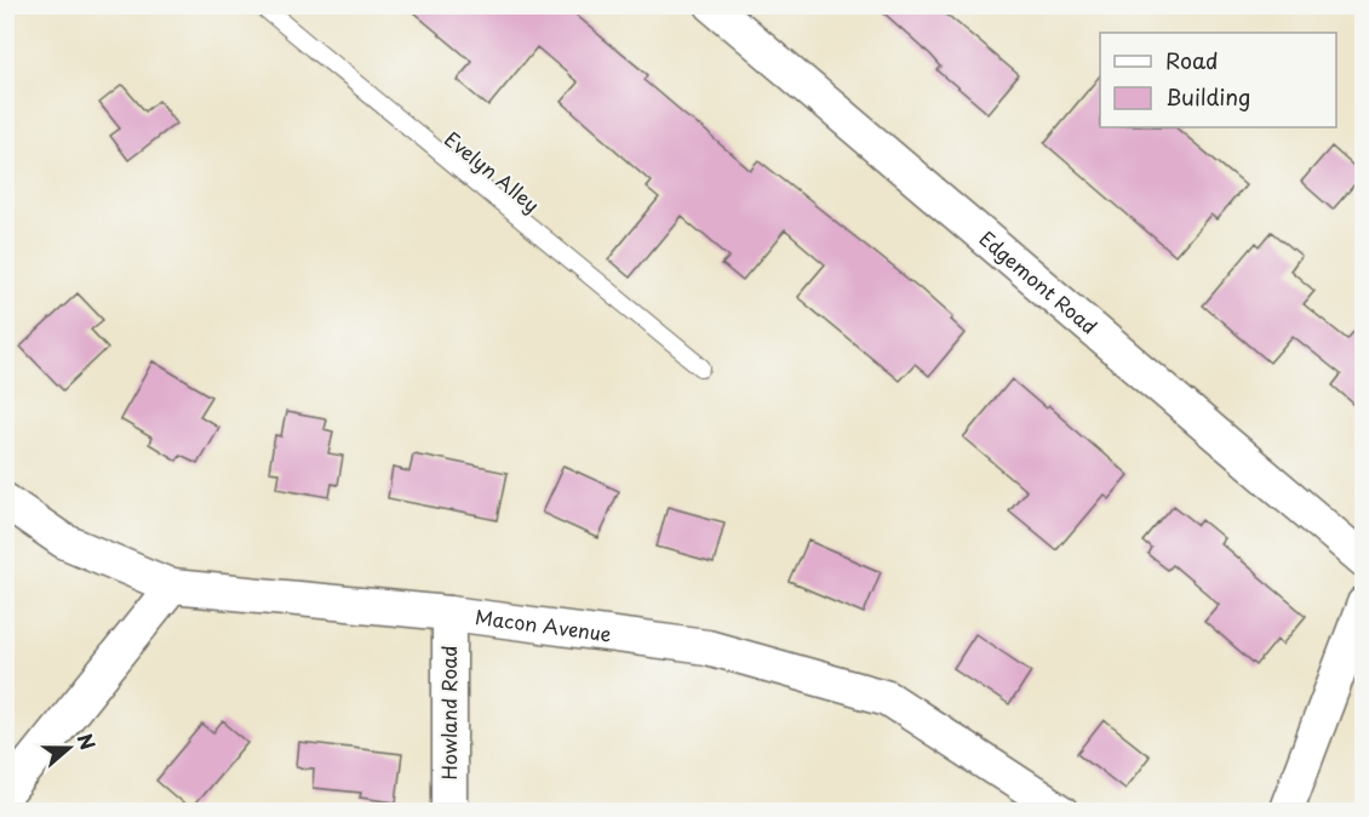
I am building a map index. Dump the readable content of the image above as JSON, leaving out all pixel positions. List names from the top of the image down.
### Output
{
  "streets": {
    "street": ["Edgemont Road", "Macon Avenue", "Howland Road"],
    "lane": ["Evelyn Alley"]
  },
  "crossings": [
    ["Macon Avenue", "Howland Road"]
  ],
  "legend": ["Road", "Building"],
  "north": "right"
}
